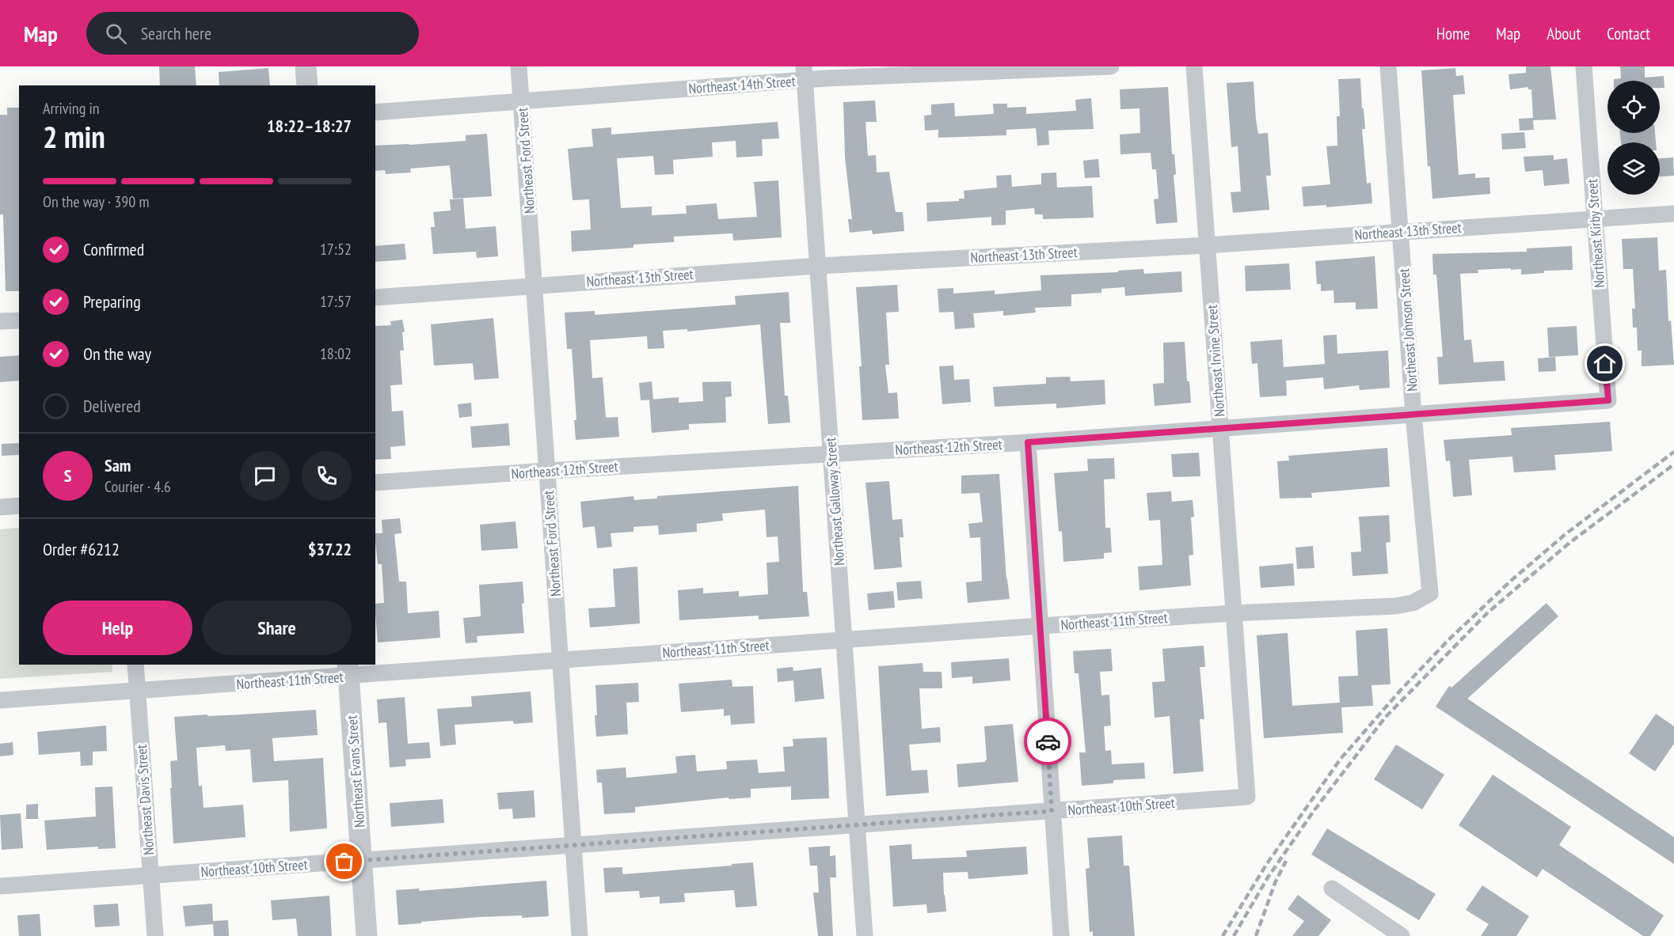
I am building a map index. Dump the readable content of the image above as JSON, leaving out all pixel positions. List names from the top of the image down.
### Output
{
  "streets": {
    "street": [
      "Northeast 14th Street",
      "Northeast Ford Street",
      "Northeast 13th Street",
      "Northeast Kirby Street",
      "Northeast Johnson Street",
      "Northeast Irvine Street",
      "Northeast 12th Street",
      "Northeast Galloway Street",
      "Northeast 11th Street",
      "Northeast Evans Street",
      "Northeast Davis Street",
      "Northeast 10th Street"
    ]
  },
  "crossings": [
    ["Northeast 14th Street", "Northeast Ford Street"],
    ["Northeast 14th Street", "Northeast Galloway Street"],
    ["Northeast Ford Street", "Northeast 13th Street"],
    ["Northeast Ford Street", "Northeast 12th Street"],
    ["Northeast Ford Street", "Northeast 11th Street"],
    ["Northeast Ford Street", "Northeast 10th Street"],
    ["Northeast 13th Street", "Northeast Kirby Street"],
    ["Northeast 13th Street", "Northeast Johnson Street"],
    ["Northeast 13th Street", "Northeast Irvine Street"],
    ["Northeast 13th Street", "Northeast Galloway Street"],
    ["Northeast Kirby Street", "Northeast 12th Street"],
    ["Northeast Johnson Street", "Northeast 12th Street"],
    ["Northeast Johnson Street", "Northeast 11th Street"],
    ["Northeast Irvine Street", "Northeast 12th Street"],
    ["Northeast Irvine Street", "Northeast 11th Street"],
    ["Northeast Irvine Street", "Northeast 10th Street"],
    ["Northeast 12th Street", "Northeast Galloway Street"],
    ["Northeast Galloway Street", "Northeast 11th Street"],
    ["Northeast Galloway Street", "Northeast 10th Street"],
    ["Northeast 11th Street", "Northeast Evans Street"],
    ["Northeast 11th Street", "Northeast Davis Street"],
    ["Northeast Evans Street", "Northeast 10th Street"],
    ["Northeast Davis Street", "Northeast 10th Street"]
  ],
  "page": {
    "header": "Map",
    "search": "Search here",
    "nav": [
      "Home",
      "Map",
      "About",
      "Contact"
    ],
    "heading": ["2 min", "Arriving in", "18:22–18:27"],
    "panel": [
      "Sam",
      "Courier · 4.6",
      "Order #6212",
      "$37.22"
    ],
    "bar": "On the way · 390 m",
    "list": [
      ["Confirmed", "17:52"],
      ["Preparing", "17:57"],
      ["On the way", "18:02"],
      "Delivered"
    ],
    "round": "S",
    "buttons": ["Help", "Share"]
  }
}
